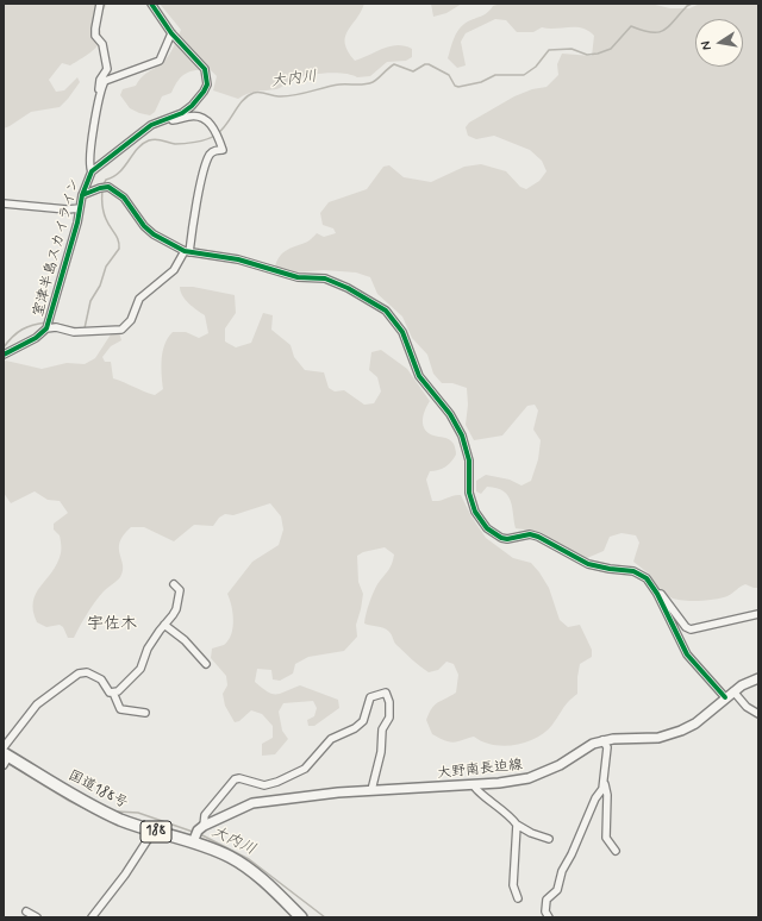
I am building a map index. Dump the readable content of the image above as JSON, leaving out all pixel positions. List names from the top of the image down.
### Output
{
  "streets": {
    "highway": ["国道188号", "188"],
    "main road": ["大野南長迫線"],
    "street": ["室津半島スカイライン"]
  },
  "crossings": [
    ["大野南長迫線", "国道188号"]
  ],
  "districts": ["宇佐木"],
  "water": ["大内川"],
  "north": "left"
}
